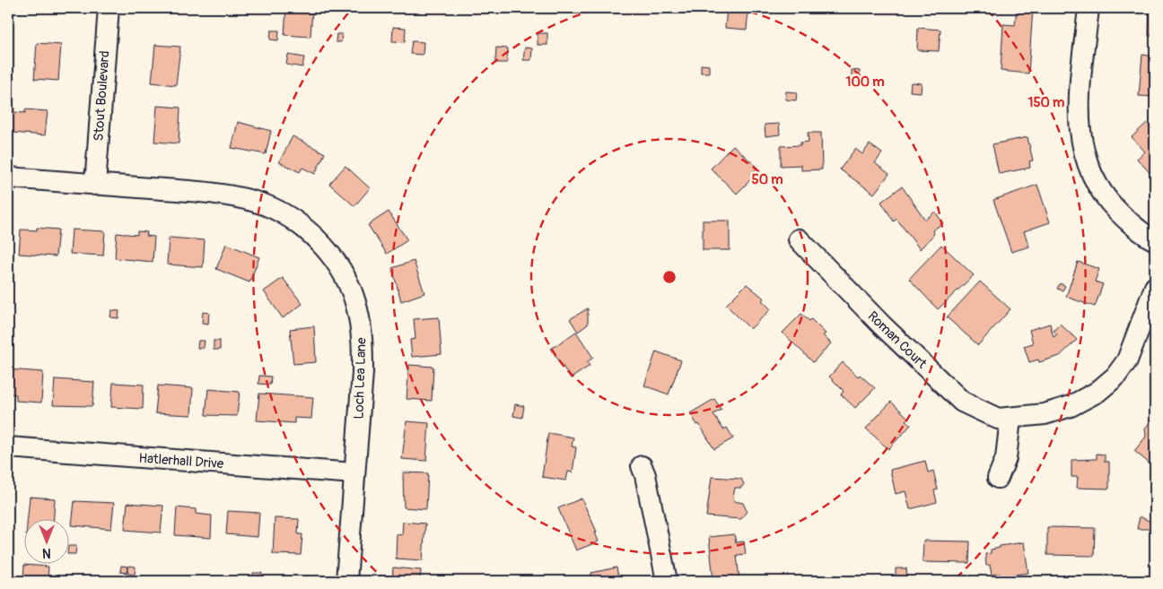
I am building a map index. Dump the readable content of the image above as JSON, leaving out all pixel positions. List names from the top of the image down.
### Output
{
  "streets": {
    "street": [
      "Stout Boulevard",
      "Roman Court",
      "Loch Lea Lane",
      "Hatlerhall Drive"
    ]
  },
  "crossings": [
    ["Stout Boulevard", "Loch Lea Lane"],
    ["Loch Lea Lane", "Hatlerhall Drive"]
  ],
  "north": "bottom",
  "rings": ["100 m", "150 m", "50 m"]
}
